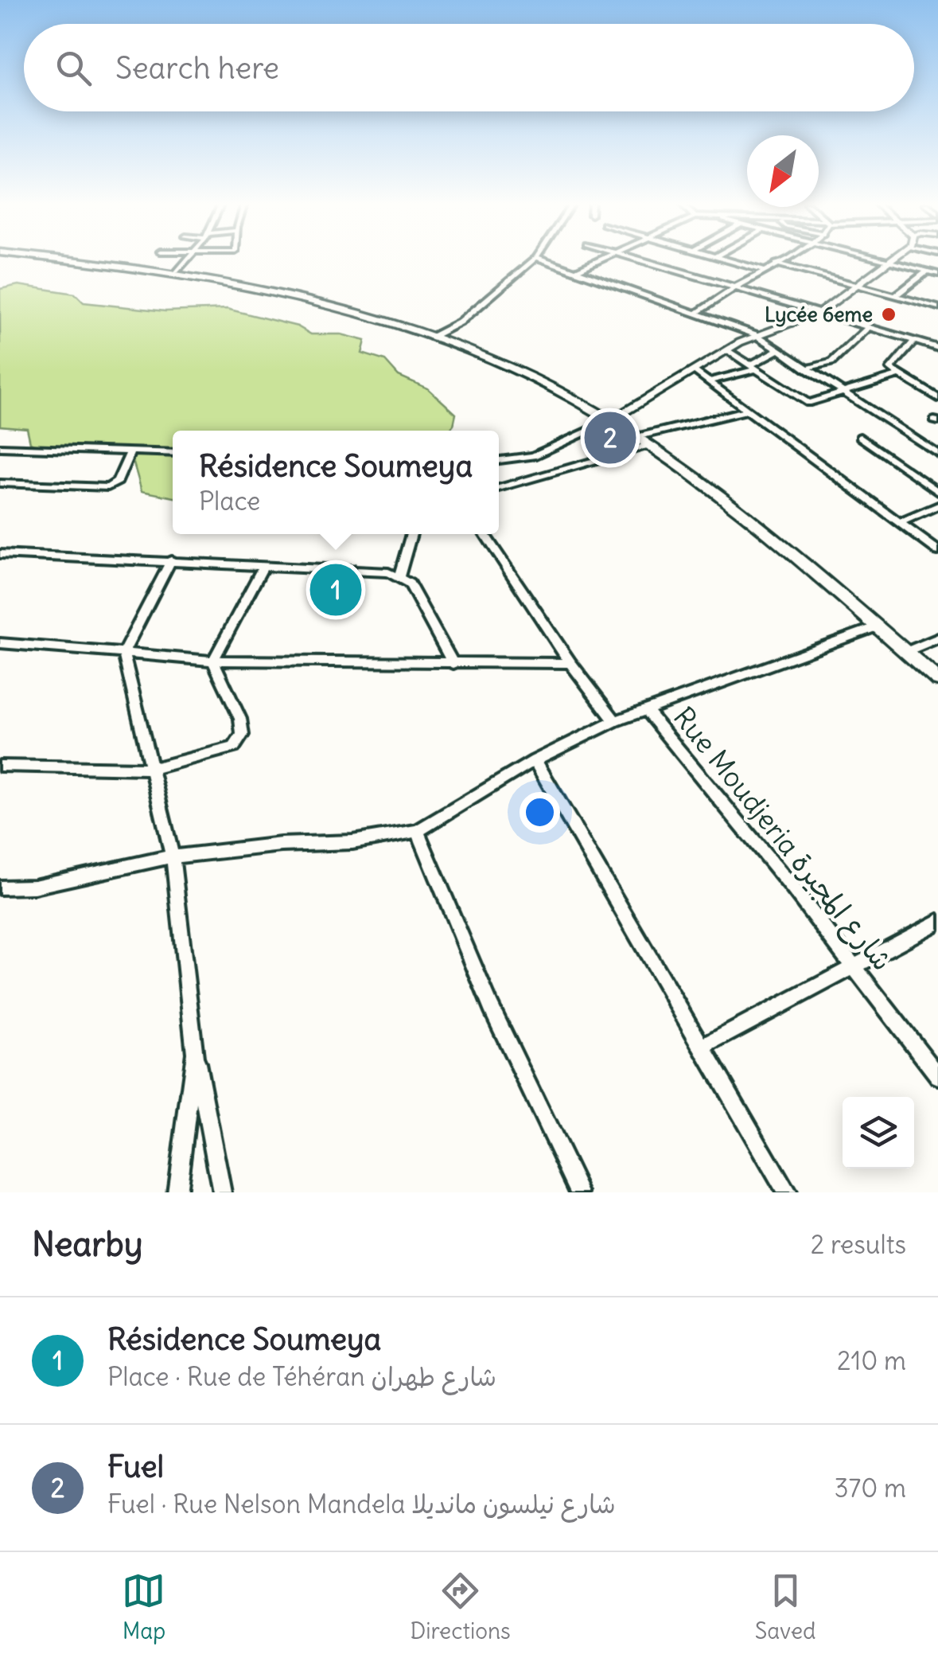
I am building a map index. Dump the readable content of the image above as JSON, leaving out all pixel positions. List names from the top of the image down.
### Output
{
  "streets": {
    "street": ["Rue Moudjeria شارع المجيرة"]
  },
  "places": ["Lycée 6eme"],
  "north": "bottom left",
  "page": {
    "search": "Search here",
    "pins": ["2", "1"],
    "popup": ["Résidence Soumeya", "Place"],
    "heading": ["Nearby", "2 results"],
    "list": [
      {
        "mark": "1",
        "name": "Résidence Soumeya",
        "note": "Place · Rue de Téhéran شارع طهران",
        "value": "210 m"
      },
      {
        "mark": "2",
        "name": "Fuel",
        "note": "Fuel · Rue Nelson Mandela شارع نيلسون مانديلا",
        "value": "370 m"
      }
    ],
    "nav": ["Map", "Directions", "Saved"]
  }
}
